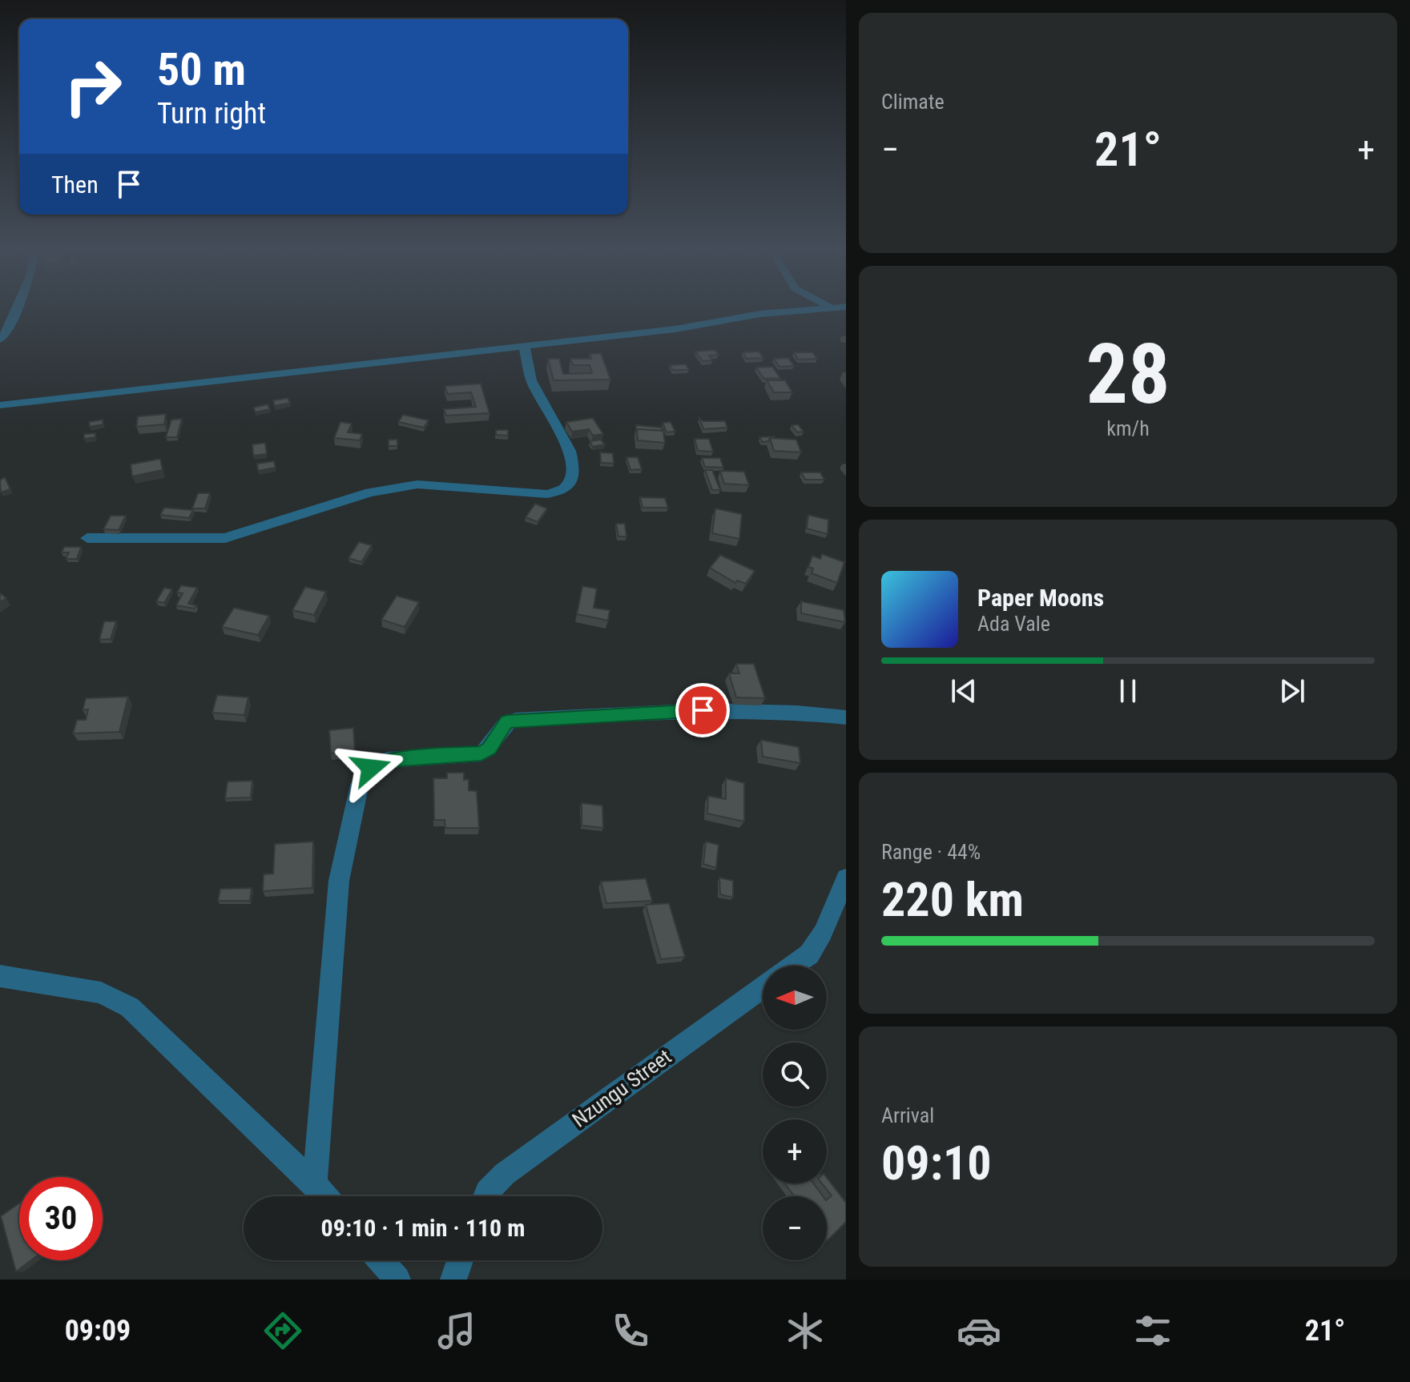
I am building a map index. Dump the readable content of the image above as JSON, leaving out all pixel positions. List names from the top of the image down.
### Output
{
  "streets": {
    "street": ["Nzungu Street"]
  },
  "north": "left",
  "page": {
    "tile": [
      "Climate",
      ["28", "km/h"],
      ["Range · 44%", "220 km"],
      ["Arrival", "09:10"]
    ],
    "turn": ["50 m", "Turn right"],
    "heat": ["−", "21°", "+"],
    "then": "Then",
    "song": ["Paper Moons", "Ada Vale"],
    "map_buttons": ["+", "−"],
    "limit": "30",
    "trip": "09:10 · 1 min · 110 m",
    "tabs": ["09:09", "21°"]
  }
}
